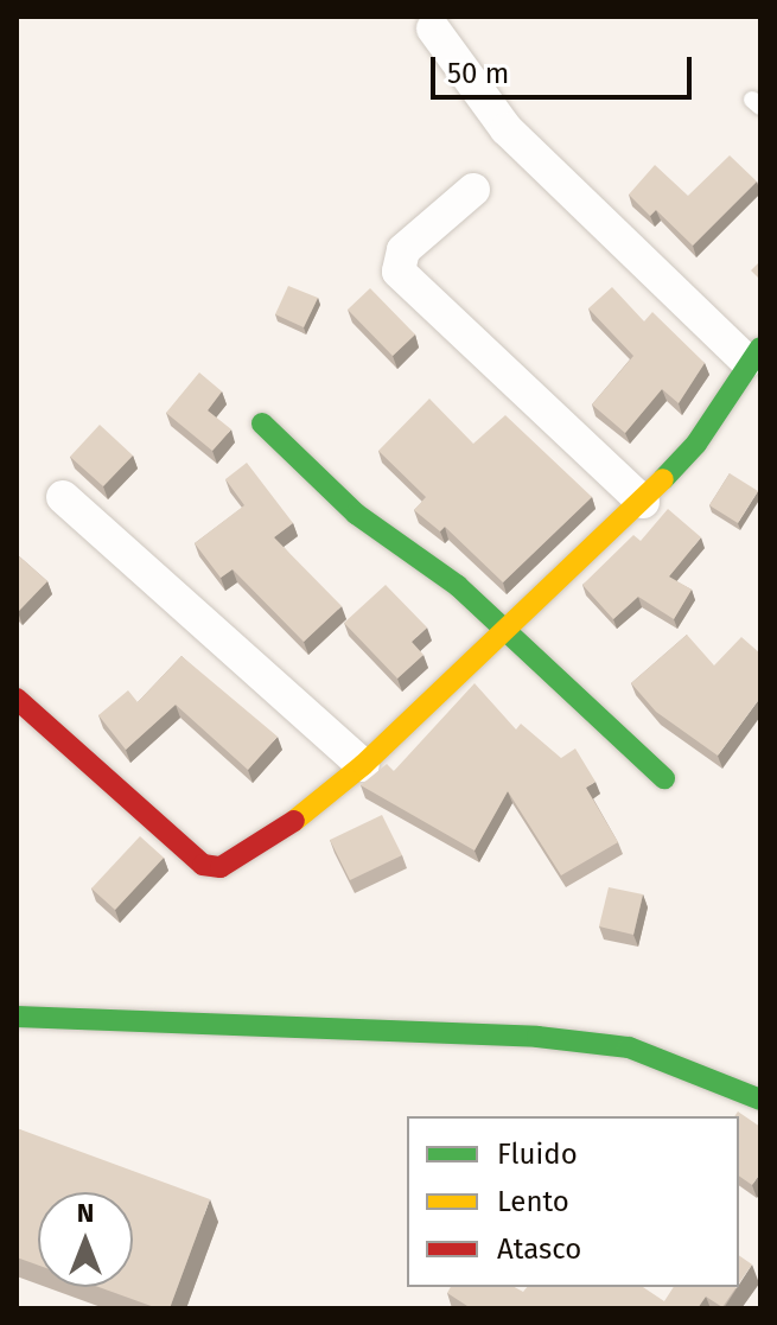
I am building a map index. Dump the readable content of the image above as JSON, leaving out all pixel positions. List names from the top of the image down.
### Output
{
  "legend": ["Fluido", "Lento", "Atasco"],
  "scale_bar": "50 m",
  "north": "top"
}
